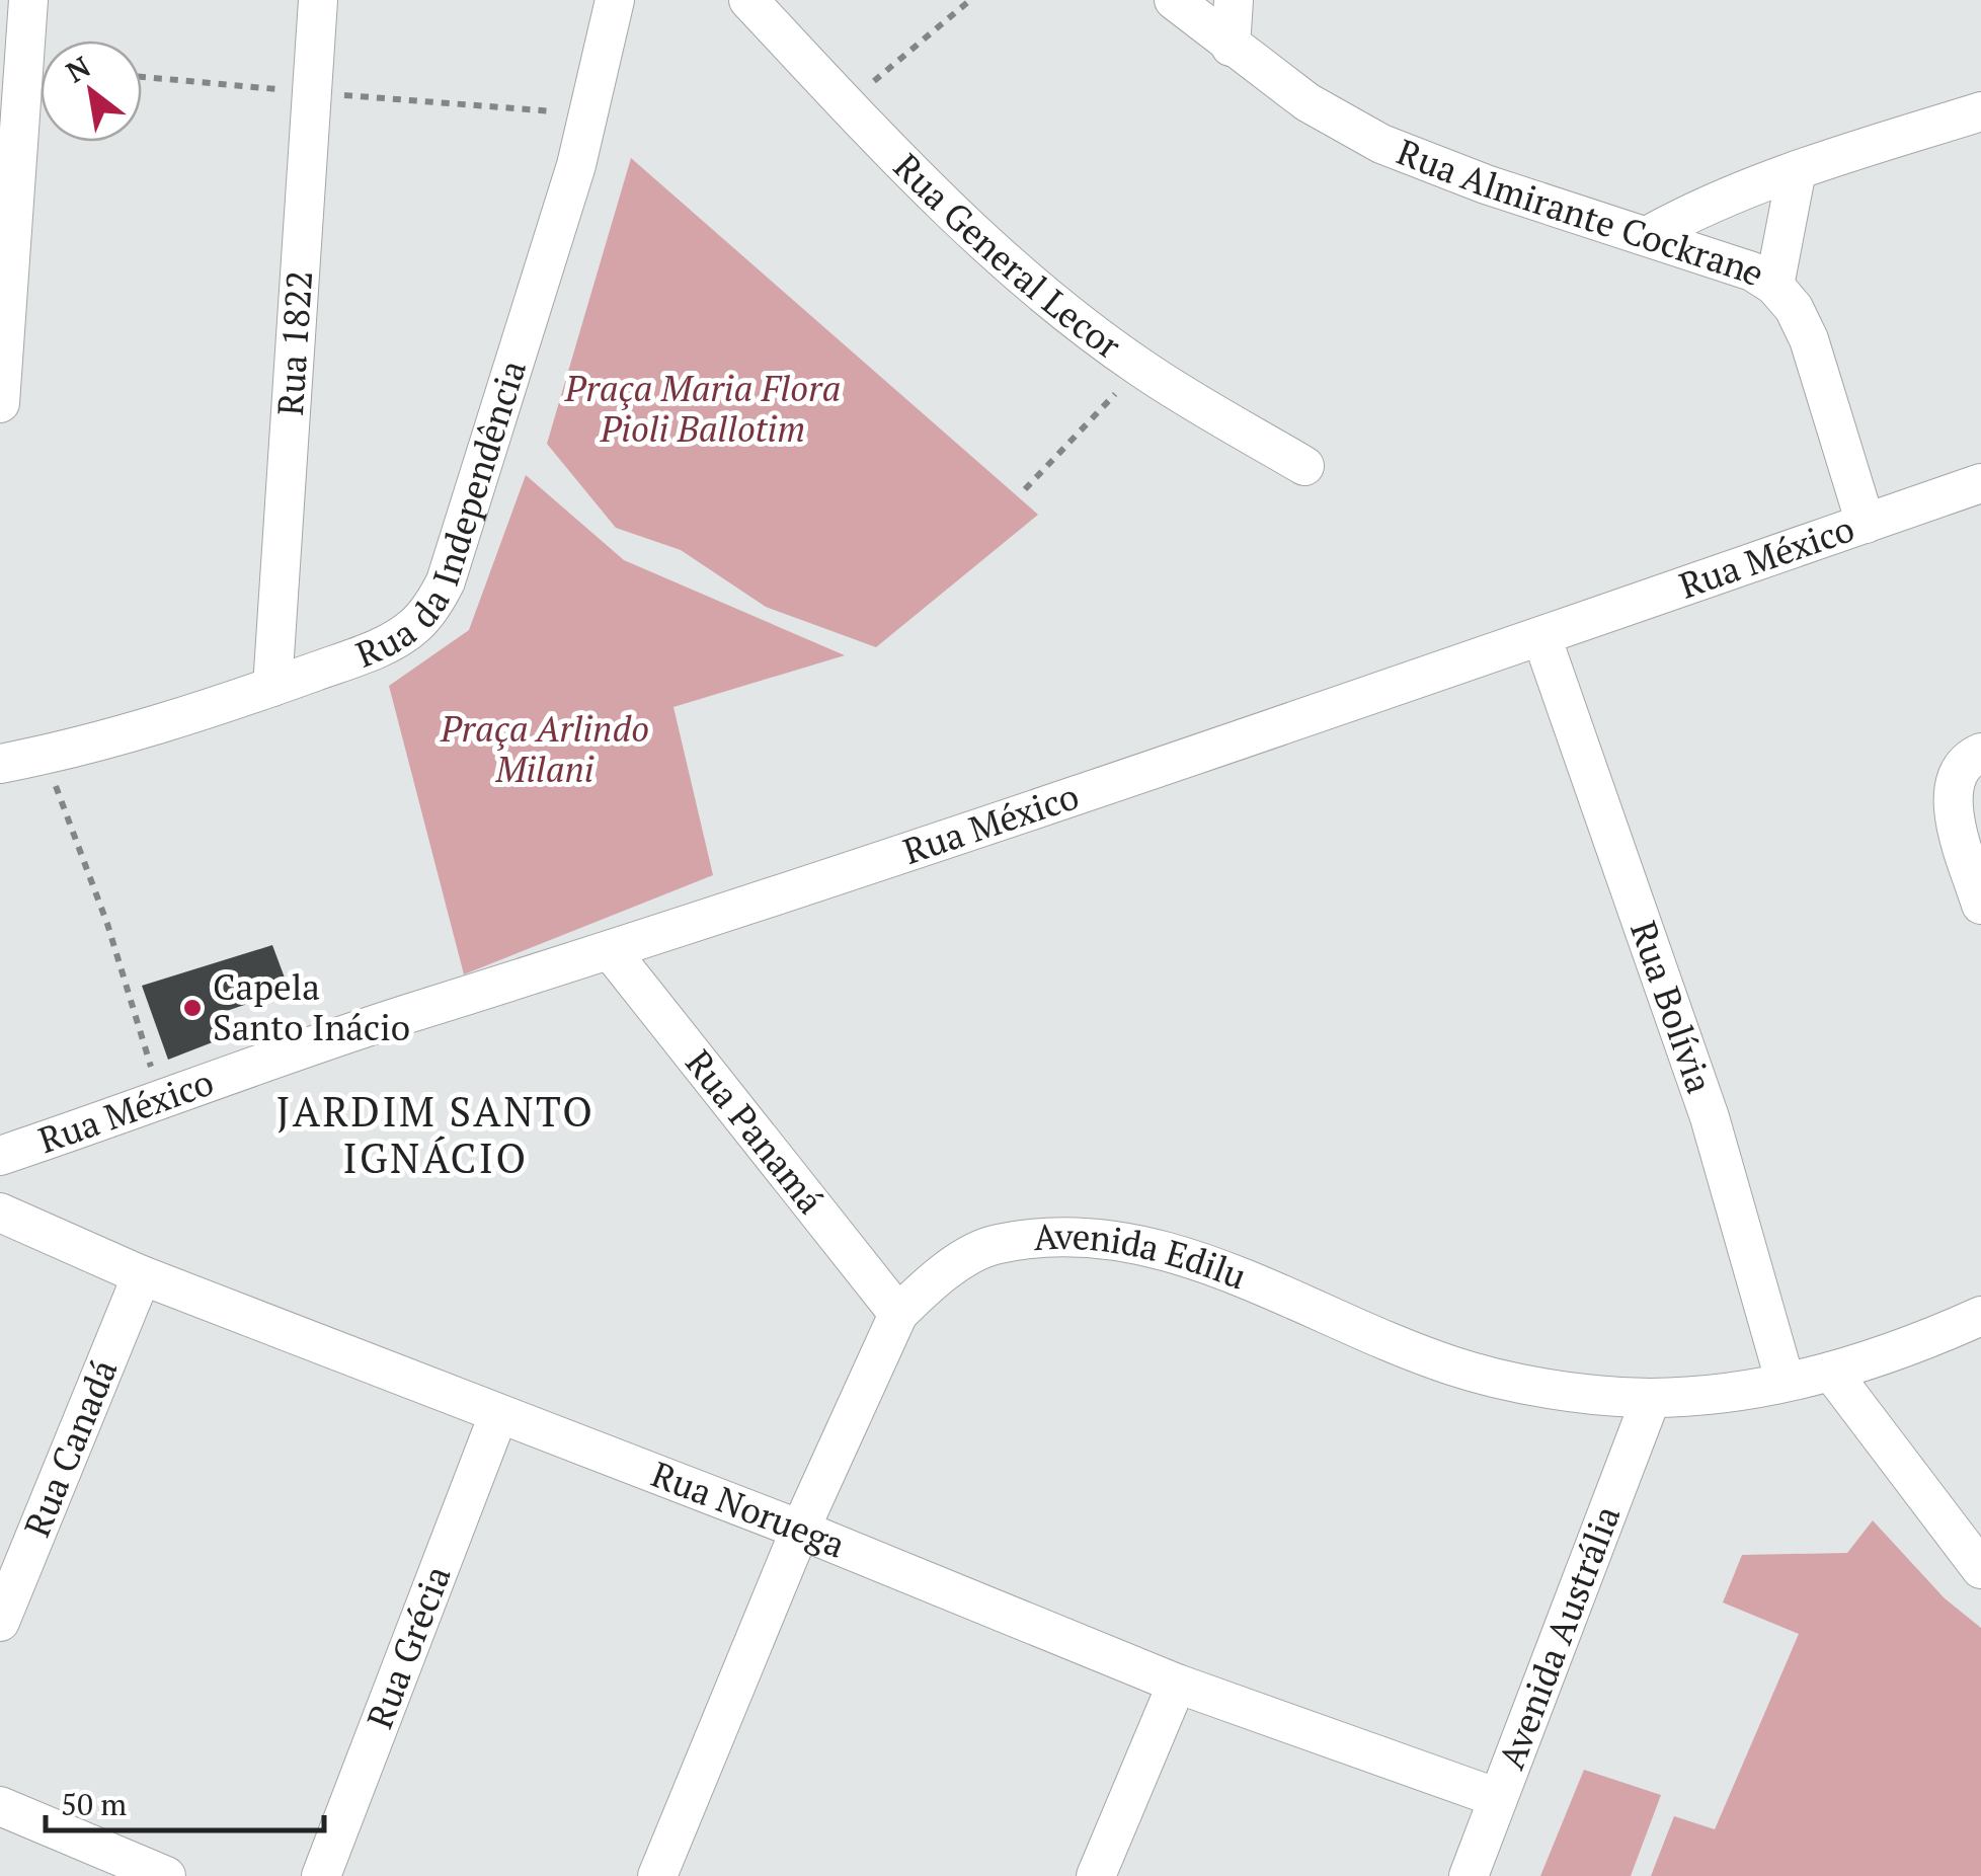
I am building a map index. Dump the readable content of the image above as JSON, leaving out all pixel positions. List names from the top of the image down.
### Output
{
  "streets": {
    "street": [
      "Rua Almirante Cockrane",
      "Rua General Lecor",
      "Rua 1822",
      "Rua da Independência",
      "Rua México",
      "Rua Bolívia",
      "Rua Panamá",
      "Avenida Edilu",
      "Rua Canadá",
      "Rua Noruega",
      "Avenida Austrália",
      "Rua Grécia"
    ]
  },
  "crossings": [
    ["Rua Almirante Cockrane", "Rua México"],
    ["Rua 1822", "Rua da Independência"],
    ["Rua México", "Rua Bolívia"],
    ["Rua México", "Rua Panamá"],
    ["Rua Bolívia", "Avenida Edilu"],
    ["Rua Panamá", "Avenida Edilu"],
    ["Avenida Edilu", "Rua Noruega"],
    ["Avenida Edilu", "Avenida Austrália"],
    ["Rua Canadá", "Rua Noruega"],
    ["Rua Noruega", "Avenida Austrália"],
    ["Rua Noruega", "Rua Grécia"]
  ],
  "districts": ["JARDIM SANTO IGNÁCIO"],
  "parks": ["Praça Maria Flora Pioli Ballotim", "Praça Arlindo Milani"],
  "places": ["Capela Santo Inácio"],
  "scale_bar": "50 m",
  "north": "top left"
}
